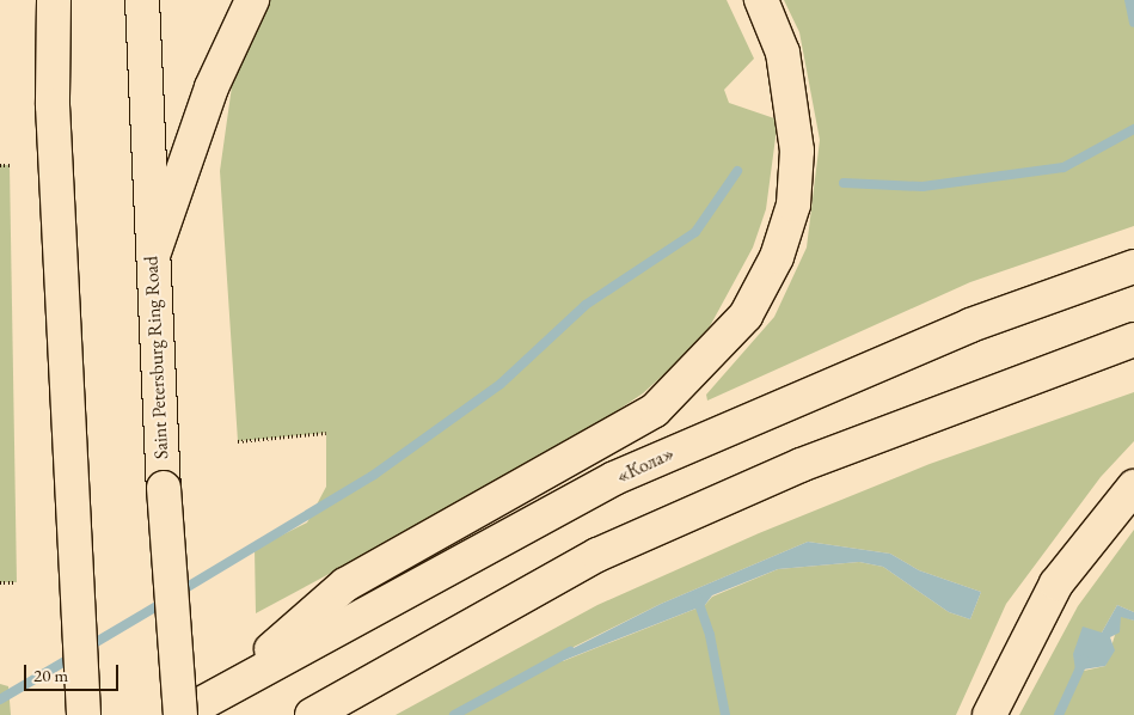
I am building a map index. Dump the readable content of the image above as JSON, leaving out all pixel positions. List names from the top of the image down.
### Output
{
  "streets": {
    "main road": ["Saint Petersburg Ring Road", "«Кола»"]
  },
  "crossings": [
    ["Saint Petersburg Ring Road", "«Кола»"]
  ],
  "scale_bar": "20 m"
}
